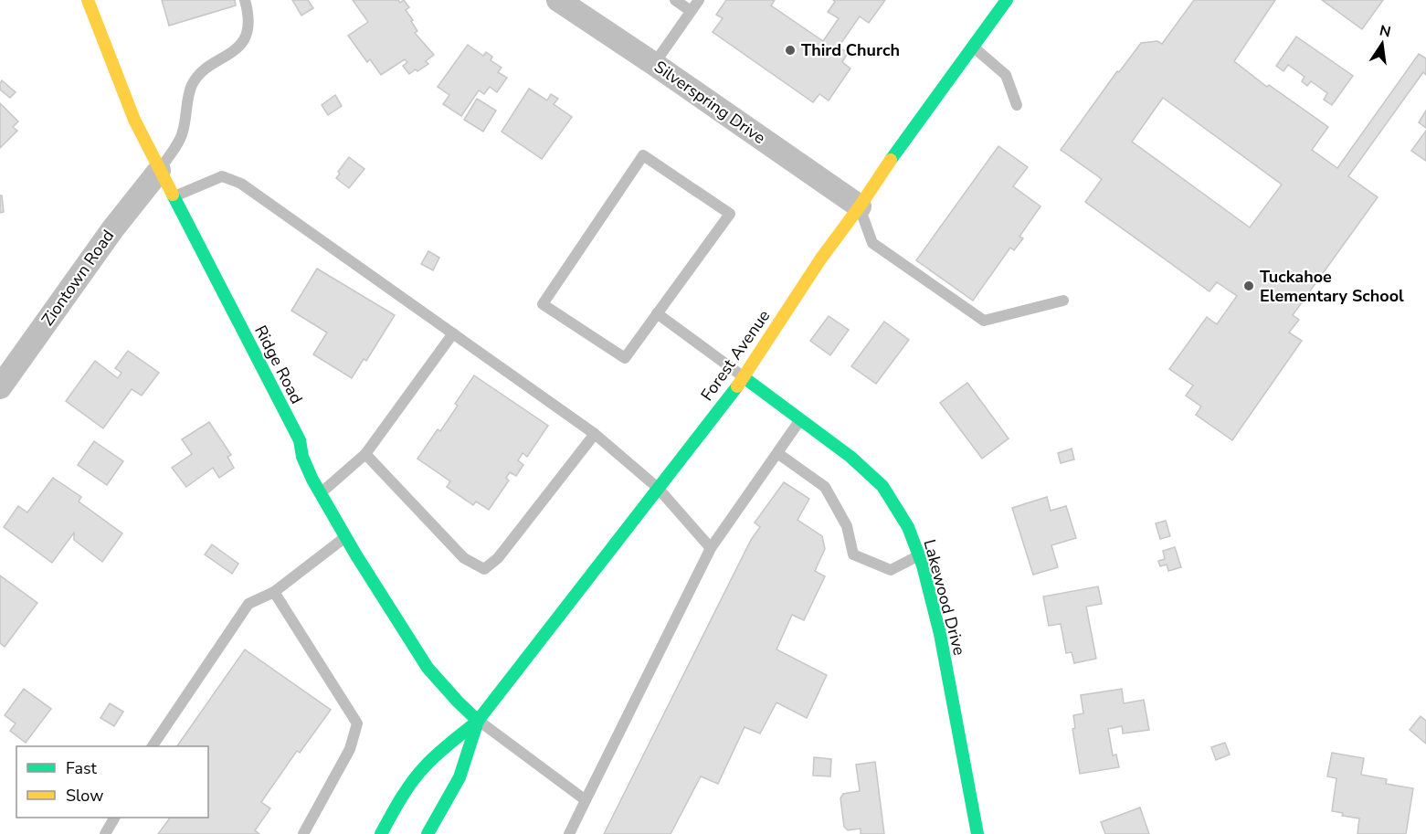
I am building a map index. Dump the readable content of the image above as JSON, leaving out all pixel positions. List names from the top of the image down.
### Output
{
  "streets": {
    "street": [
      "Silverspring Drive",
      "Ziontown Road",
      "Forest Avenue",
      "Ridge Road",
      "Lakewood Drive"
    ]
  },
  "crossings": [
    ["Silverspring Drive", "Forest Avenue"],
    ["Ziontown Road", "Ridge Road"],
    ["Forest Avenue", "Ridge Road"],
    ["Forest Avenue", "Lakewood Drive"]
  ],
  "places": ["Third Church", "Tuckahoe Elementary School"],
  "legend": ["Fast", "Slow"],
  "north": "top"
}
